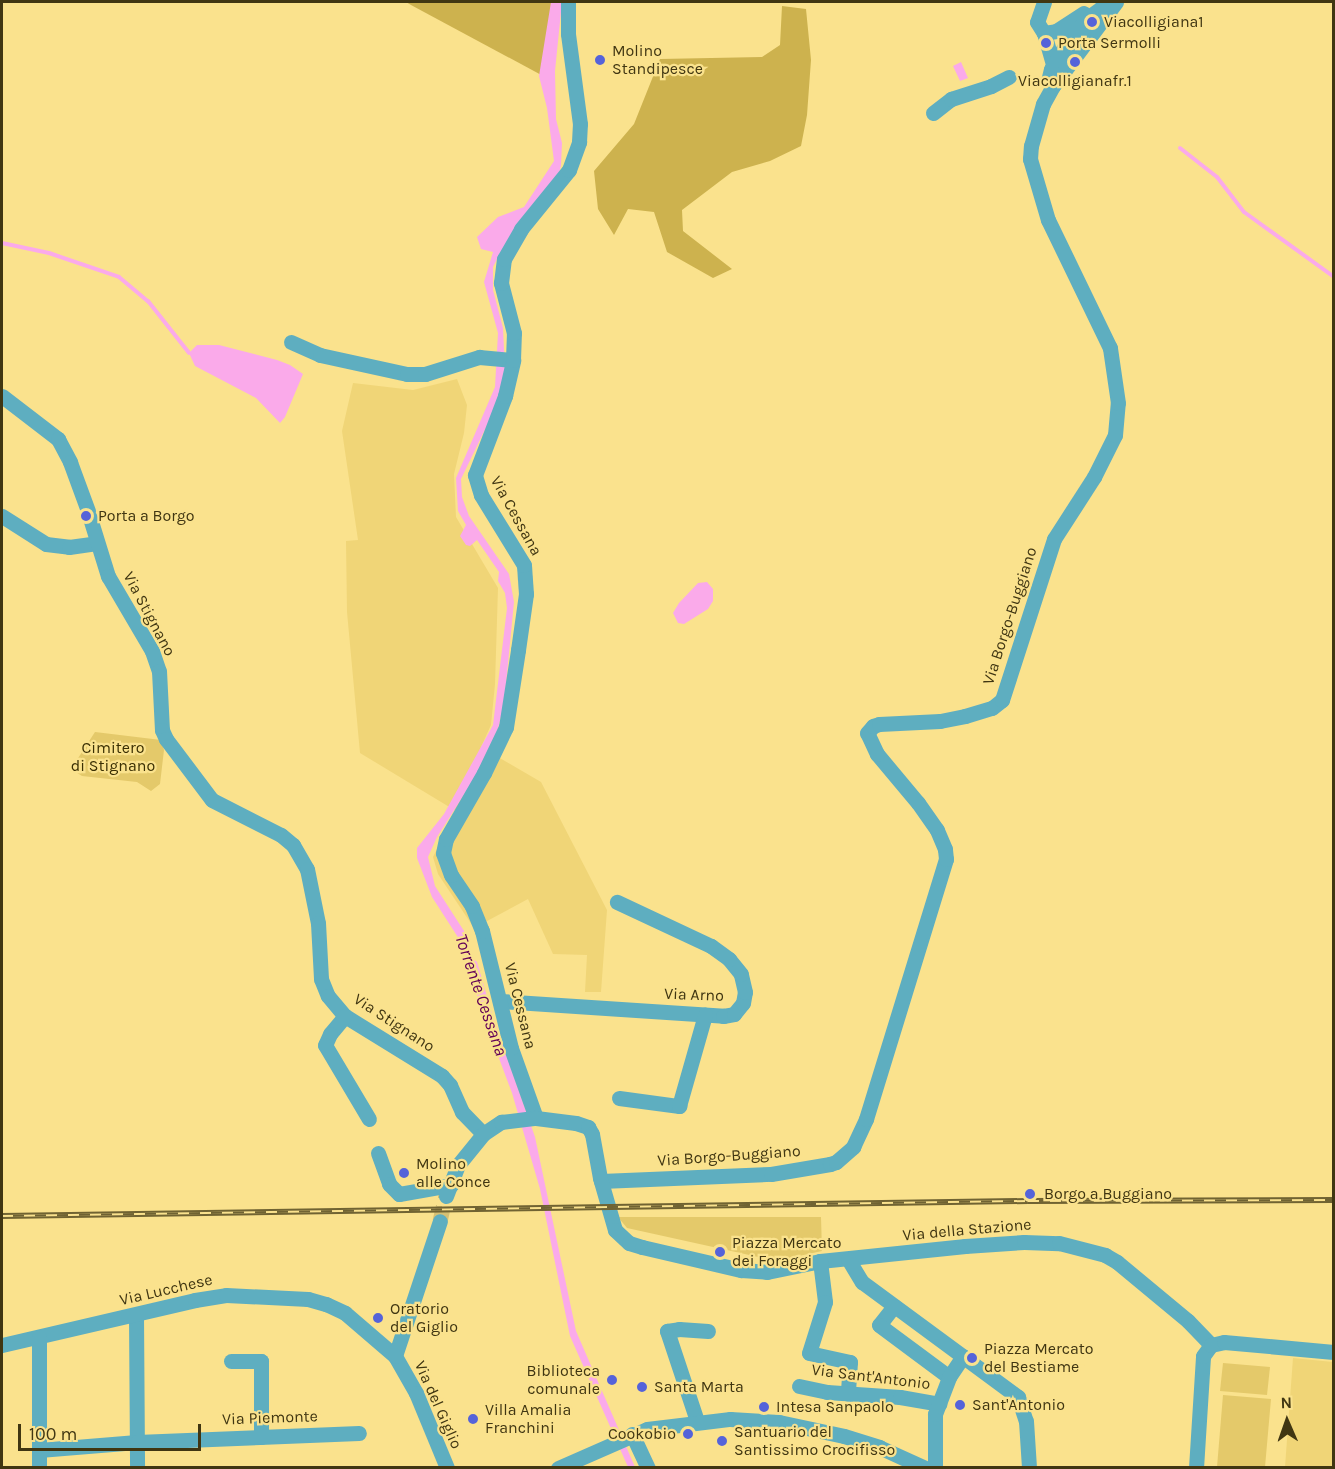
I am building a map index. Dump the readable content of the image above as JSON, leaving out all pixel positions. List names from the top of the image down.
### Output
{
  "streets": {
    "street": [
      "Via Cessana",
      "Via Stignano",
      "Via Borgo-Buggiano",
      "Via Arno",
      "Via della Stazione",
      "Via Lucchese",
      "Via Sant'Antonio",
      "Via del Giglio",
      "Via Piemonte"
    ]
  },
  "crossings": [
    ["Via Cessana", "Via Arno"],
    ["Via Cessana", "Via della Stazione"],
    ["Via Borgo-Buggiano", "Via della Stazione"],
    ["Via Lucchese", "Via del Giglio"]
  ],
  "water": ["Torrente Cessana"],
  "parks": ["Cimitero di Stignano"],
  "places": [
    "Viacolligiana1",
    "Porta Sermolli",
    "Molino Standipesce",
    "Viacolligianafr.1",
    "Porta a Borgo",
    "Molino alle Conce",
    "Borgo a Buggiano",
    "Piazza Mercato dei Foraggi",
    "Oratorio del Giglio",
    "Piazza Mercato del Bestiame",
    "Biblioteca comunale",
    "Santa Marta",
    "Sant'Antonio",
    "Intesa Sanpaolo",
    "Villa Amalia Franchini",
    "Cookobio",
    "Santuario del Santissimo Crocifisso"
  ],
  "scale_bar": "100 m",
  "north": "top"
}
